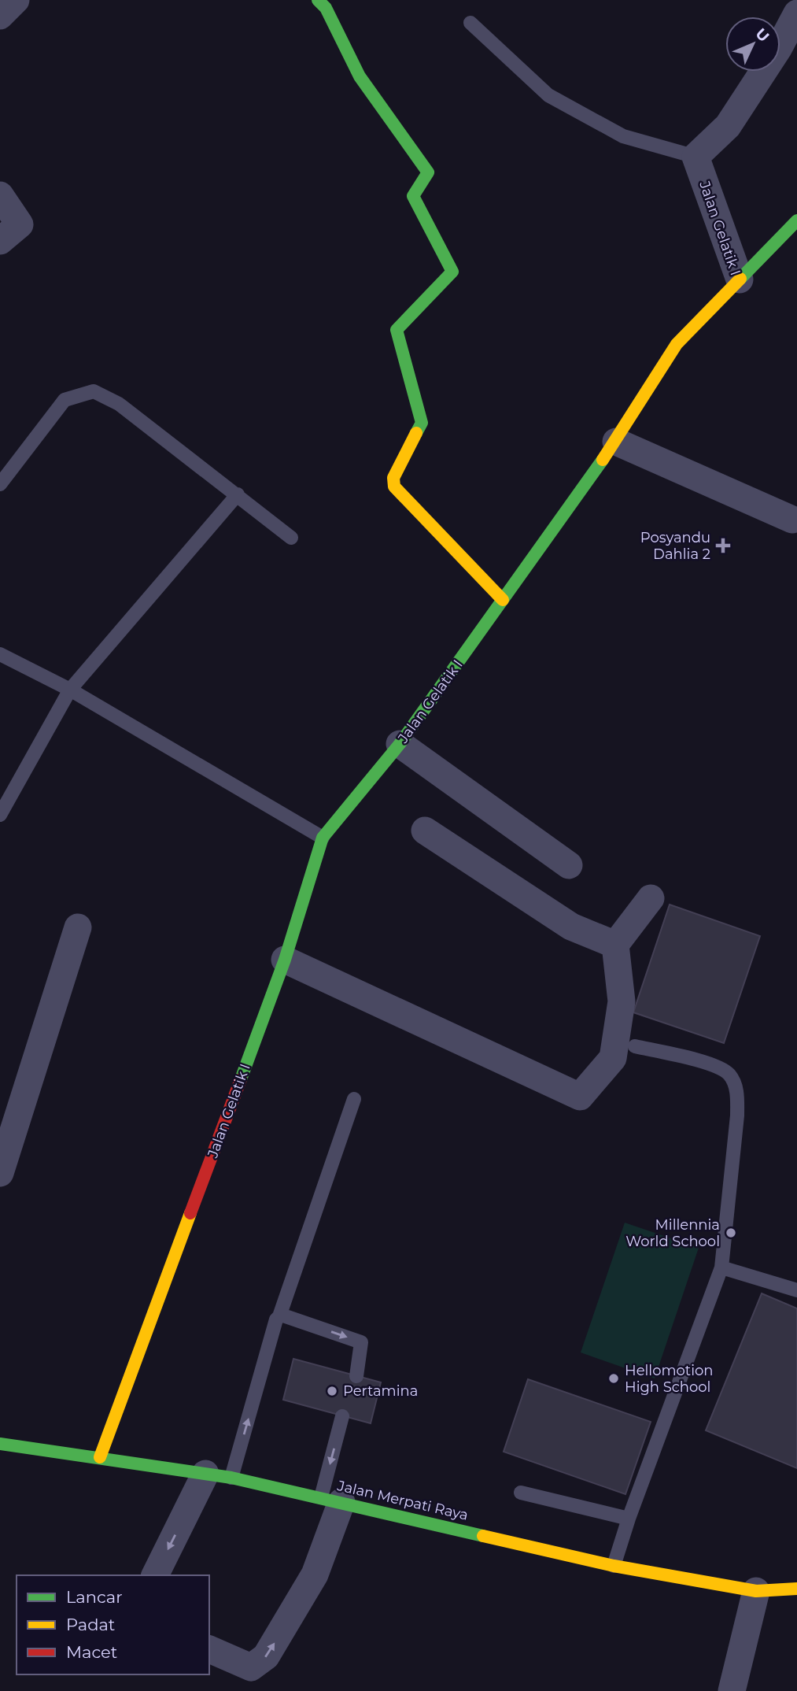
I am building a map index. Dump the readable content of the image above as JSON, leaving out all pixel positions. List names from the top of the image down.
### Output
{
  "streets": {
    "street": ["Jalan Gelatik I", "Jalan Merpati Raya"]
  },
  "crossings": [
    ["Jalan Gelatik I", "Jalan Merpati Raya"]
  ],
  "places": {
    "health": ["Posyandu Dahlia 2"],
    "other": ["Millennia World School", "Hellomotion High School", "Pertamina"]
  },
  "legend": ["Lancar", "Padat", "Macet"],
  "north": "top right"
}
